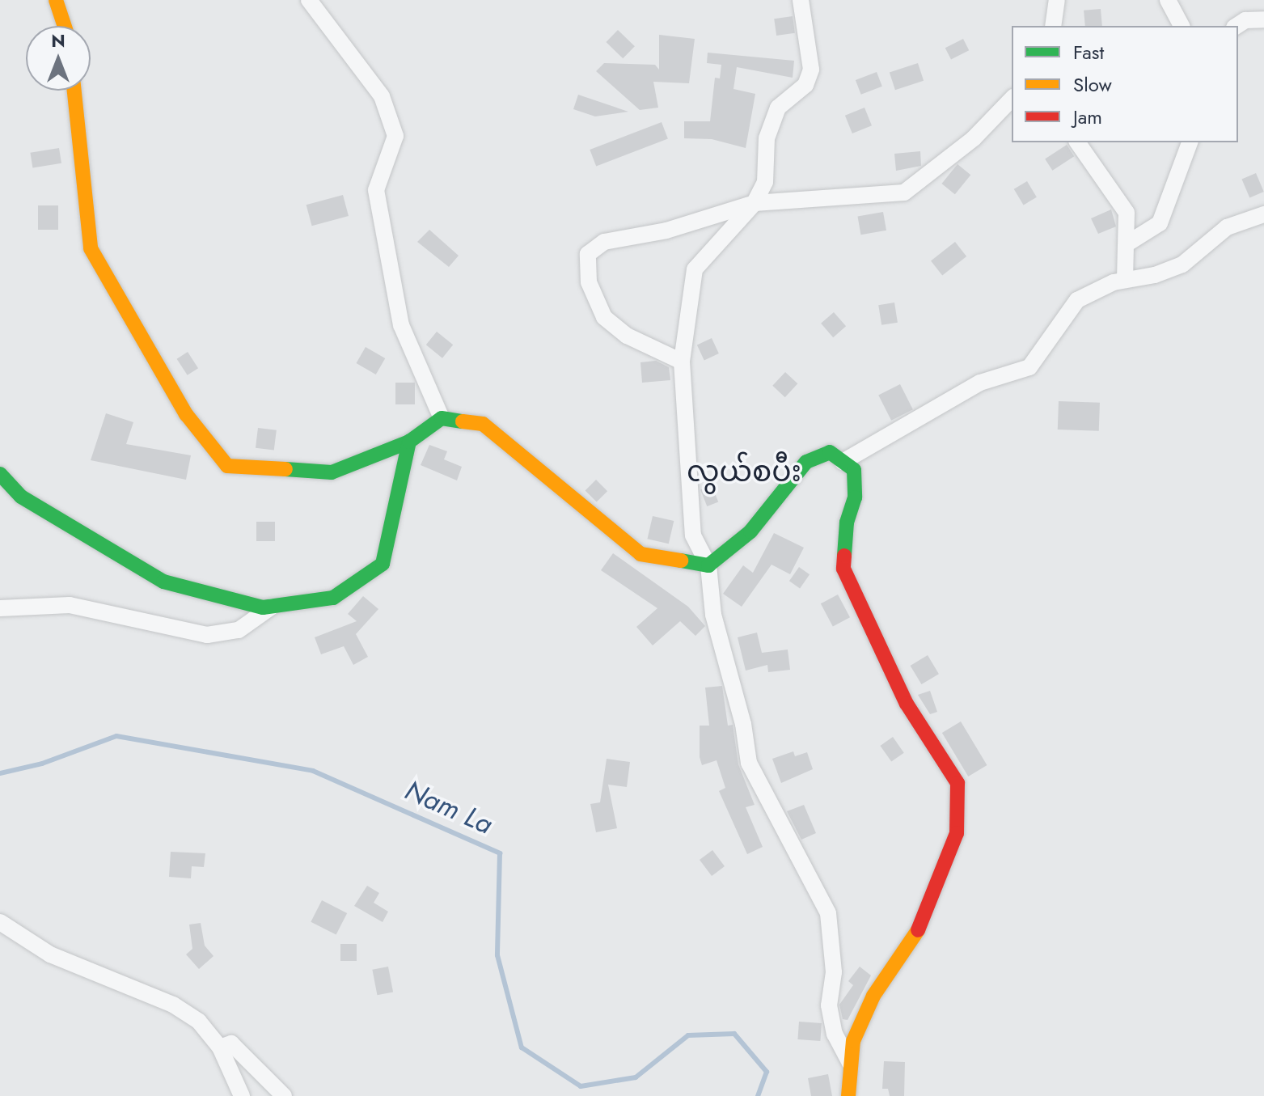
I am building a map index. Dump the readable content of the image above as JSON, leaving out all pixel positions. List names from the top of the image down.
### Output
{
  "districts": ["လွယ်စပီး"],
  "water": ["Nam La"],
  "legend": ["Fast", "Slow", "Jam"],
  "north": "top"
}
